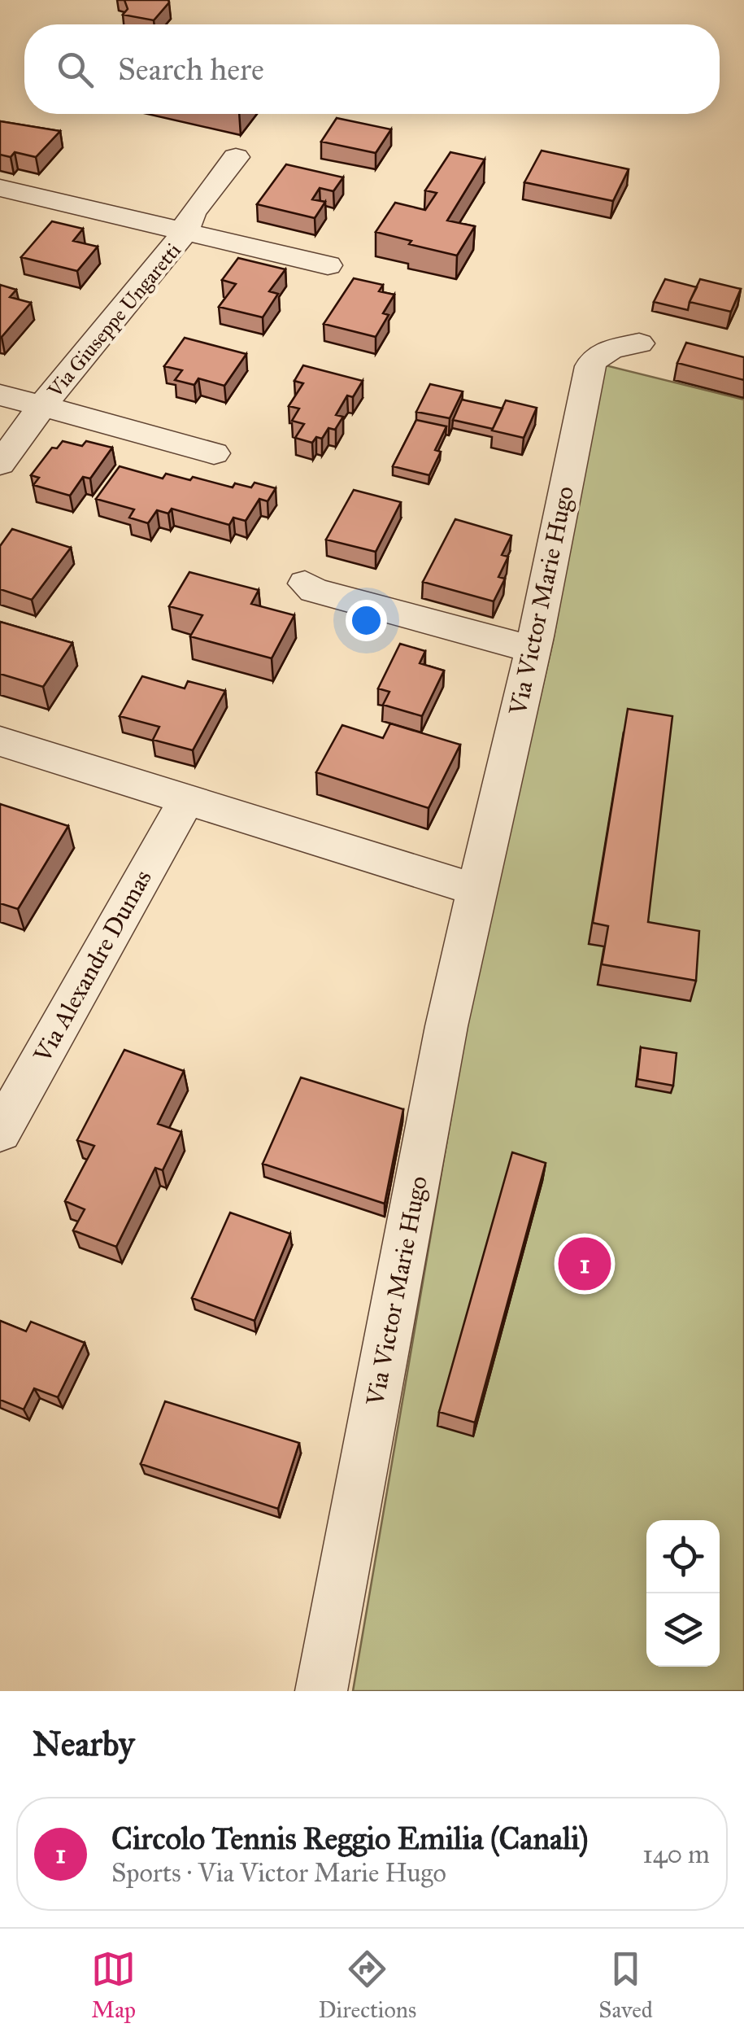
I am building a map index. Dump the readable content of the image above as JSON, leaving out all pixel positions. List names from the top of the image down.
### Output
{
  "streets": {
    "street": ["Via Giuseppe Ungaretti", "Via Victor Marie Hugo", "Via Alexandre Dumas"]
  },
  "page": {
    "search": "Search here",
    "pins": "1",
    "heading": "Nearby",
    "list": [
      {
        "mark": "1",
        "name": "Circolo Tennis Reggio Emilia (Canali)",
        "note": "Sports · Via Victor Marie Hugo",
        "value": "140 m"
      }
    ],
    "nav": ["Map", "Directions", "Saved"]
  }
}
